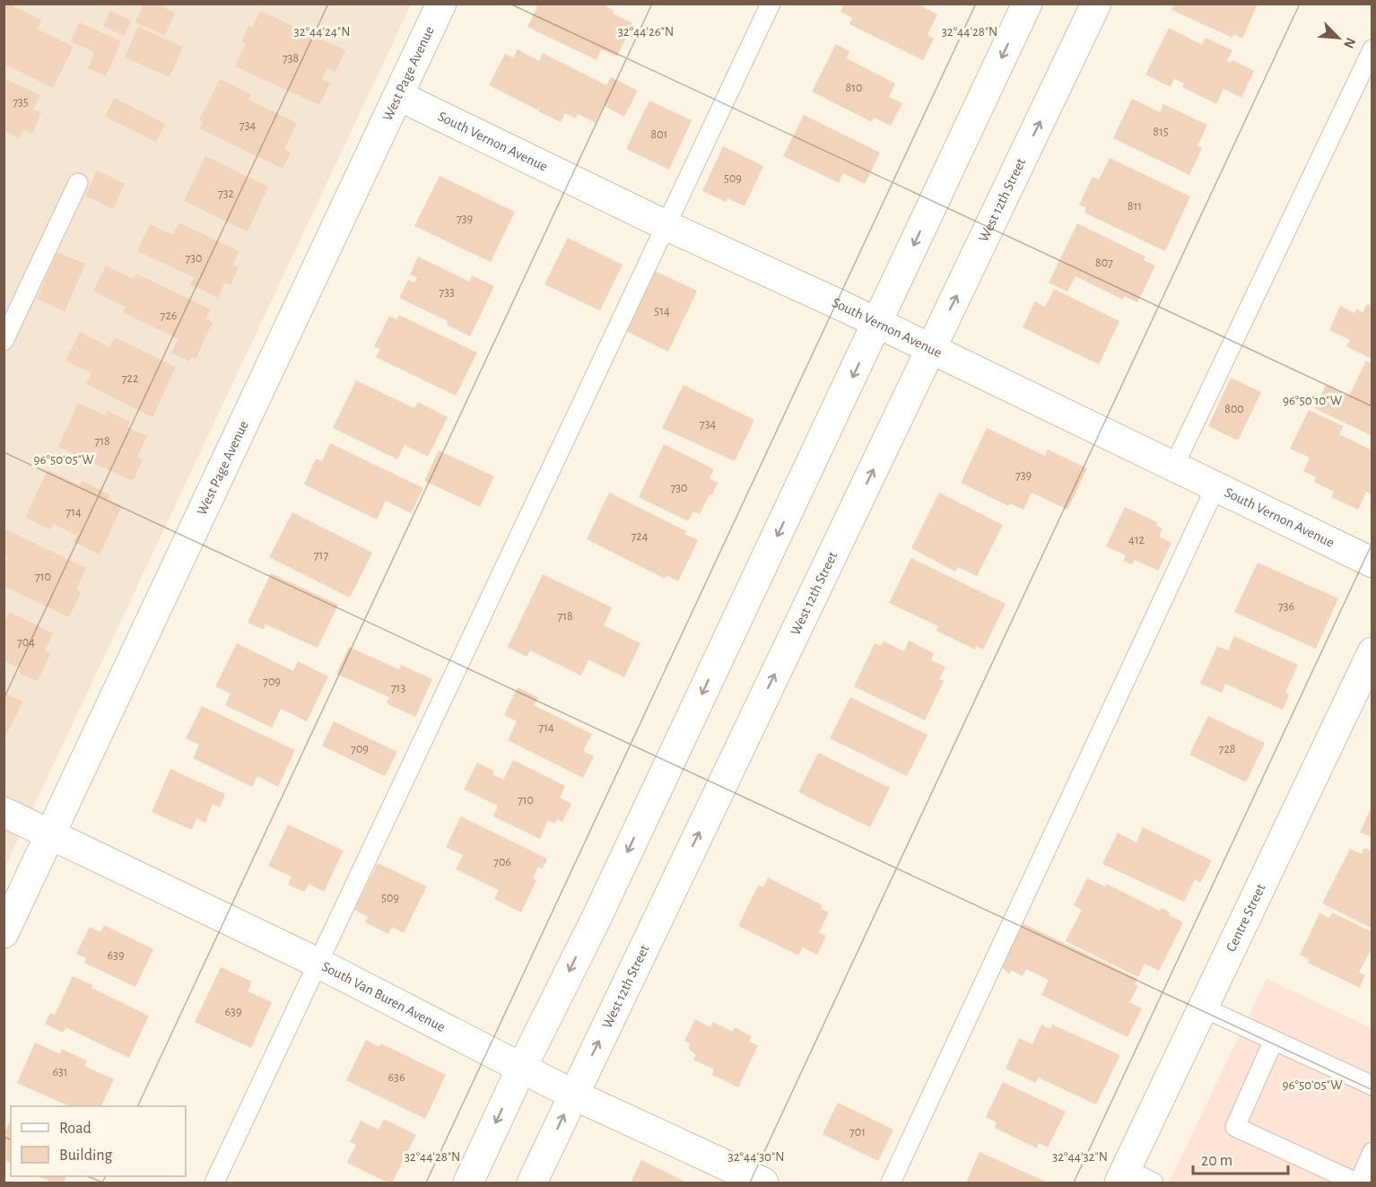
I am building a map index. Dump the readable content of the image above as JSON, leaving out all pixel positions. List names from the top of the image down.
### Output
{
  "streets": {
    "street": [
      "West Page Avenue",
      "South Vernon Avenue",
      "West 12th Street",
      "Centre Street",
      "South Van Buren Avenue"
    ]
  },
  "crossings": [
    ["West Page Avenue", "South Vernon Avenue"],
    ["West Page Avenue", "South Van Buren Avenue"],
    ["South Vernon Avenue", "West 12th Street"],
    ["West 12th Street", "South Van Buren Avenue"]
  ],
  "house_numbers": [
    "738",
    "810",
    "735",
    "734",
    "815",
    "801",
    "509",
    "732",
    "811",
    "739",
    "730",
    "807",
    "733",
    "514",
    "726",
    "722",
    "800",
    "734",
    "718",
    "739",
    "730",
    "714",
    "724",
    "412",
    "717",
    "710",
    "736",
    "718",
    "704",
    "709",
    "713",
    "714",
    "709",
    "728",
    "710",
    "706",
    "509",
    "639",
    "639",
    "631",
    "636",
    "701"
  ],
  "legend": ["Road", "Building"],
  "scale_bar": "20 m",
  "north": "bottom right",
  "coordinates": [
    "32°44'24\"N",
    "32°44'26\"N",
    "32°44'28\"N",
    "96°50'10\"W",
    "96°50'05\"W",
    "32°44'30\"N",
    "32°44'32\"N"
  ]
}
